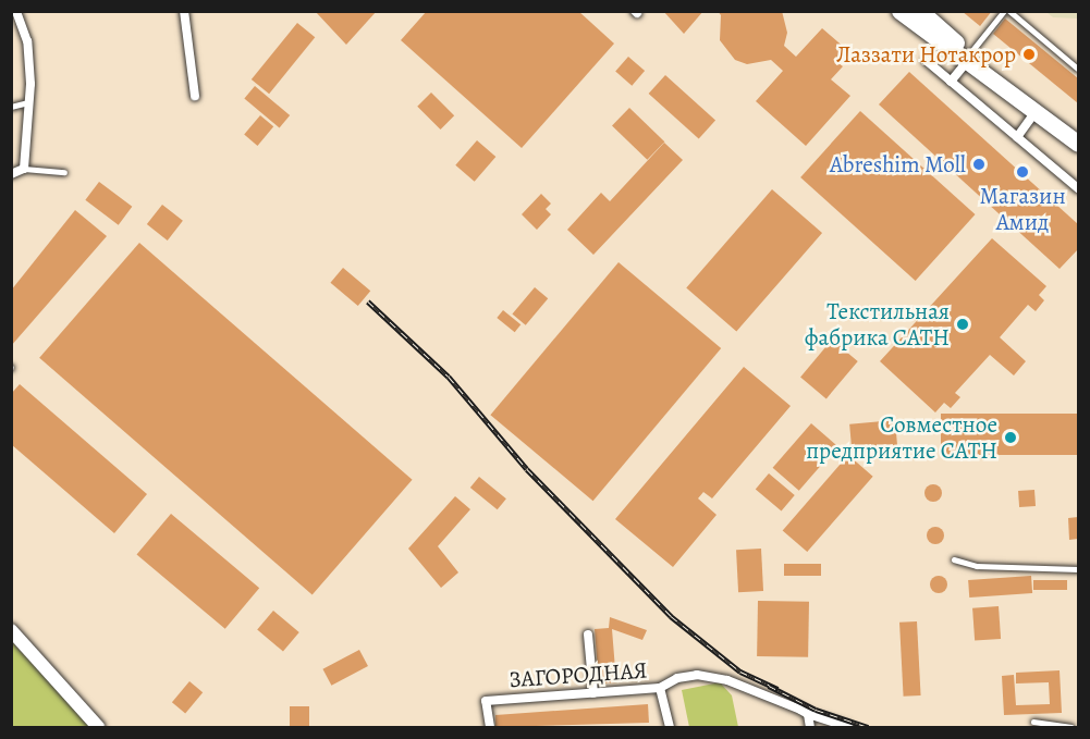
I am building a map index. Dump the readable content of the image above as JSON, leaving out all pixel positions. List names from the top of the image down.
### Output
{
  "streets": {
    "street": ["ЗАГОРОДНАЯ"]
  },
  "places": [
    "Лаззати Нотакрор",
    "Abreshim Moll",
    "Магазин Амид",
    "Текстильная фабрика САТН",
    "Совместное предприятие CATH"
  ]
}
